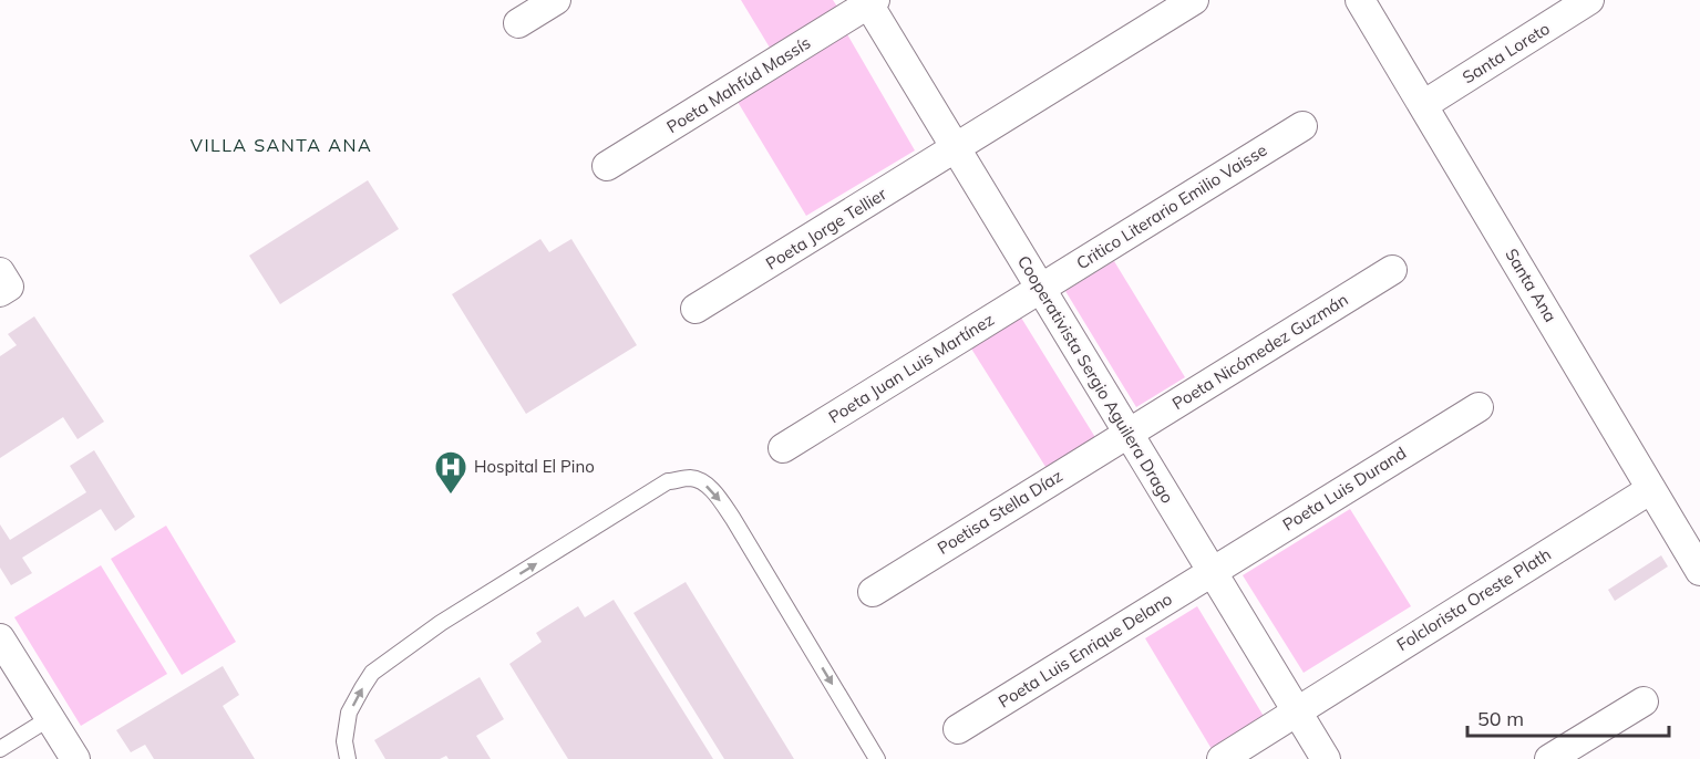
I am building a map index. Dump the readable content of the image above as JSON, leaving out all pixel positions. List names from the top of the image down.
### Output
{
  "streets": {
    "street": [
      "Santa Loreto",
      "Poeta Mahfúd Massís",
      "Critico Literario Emilio Vaisse",
      "Poeta Jorge Tellier",
      "Santa Ana",
      "Poeta Nicómedez Guzmán",
      "Poeta Juan Luis Martínez",
      "Cooperativista Sergio Aguilera Drago",
      "Poeta Luis Durand",
      "Poetisa Stella Díaz",
      "Folclorista Oreste Plath",
      "Poeta Luis Enrique Delano"
    ]
  },
  "crossings": [
    ["Santa Loreto", "Santa Ana"],
    ["Poeta Mahfúd Massís", "Cooperativista Sergio Aguilera Drago"],
    ["Critico Literario Emilio Vaisse", "Poeta Juan Luis Martínez"],
    ["Critico Literario Emilio Vaisse", "Cooperativista Sergio Aguilera Drago"],
    ["Poeta Jorge Tellier", "Cooperativista Sergio Aguilera Drago"],
    ["Santa Ana", "Folclorista Oreste Plath"],
    ["Poeta Nicómedez Guzmán", "Cooperativista Sergio Aguilera Drago"],
    ["Poeta Nicómedez Guzmán", "Poetisa Stella Díaz"],
    ["Poeta Juan Luis Martínez", "Cooperativista Sergio Aguilera Drago"],
    ["Cooperativista Sergio Aguilera Drago", "Poeta Luis Durand"],
    ["Cooperativista Sergio Aguilera Drago", "Poetisa Stella Díaz"],
    ["Cooperativista Sergio Aguilera Drago", "Folclorista Oreste Plath"],
    ["Cooperativista Sergio Aguilera Drago", "Poeta Luis Enrique Delano"],
    ["Poeta Luis Durand", "Poeta Luis Enrique Delano"]
  ],
  "districts": ["VILLA SANTA ANA"],
  "places": {
    "hospital": ["Hospital El Pino"]
  },
  "scale_bar": "50 m"
}
